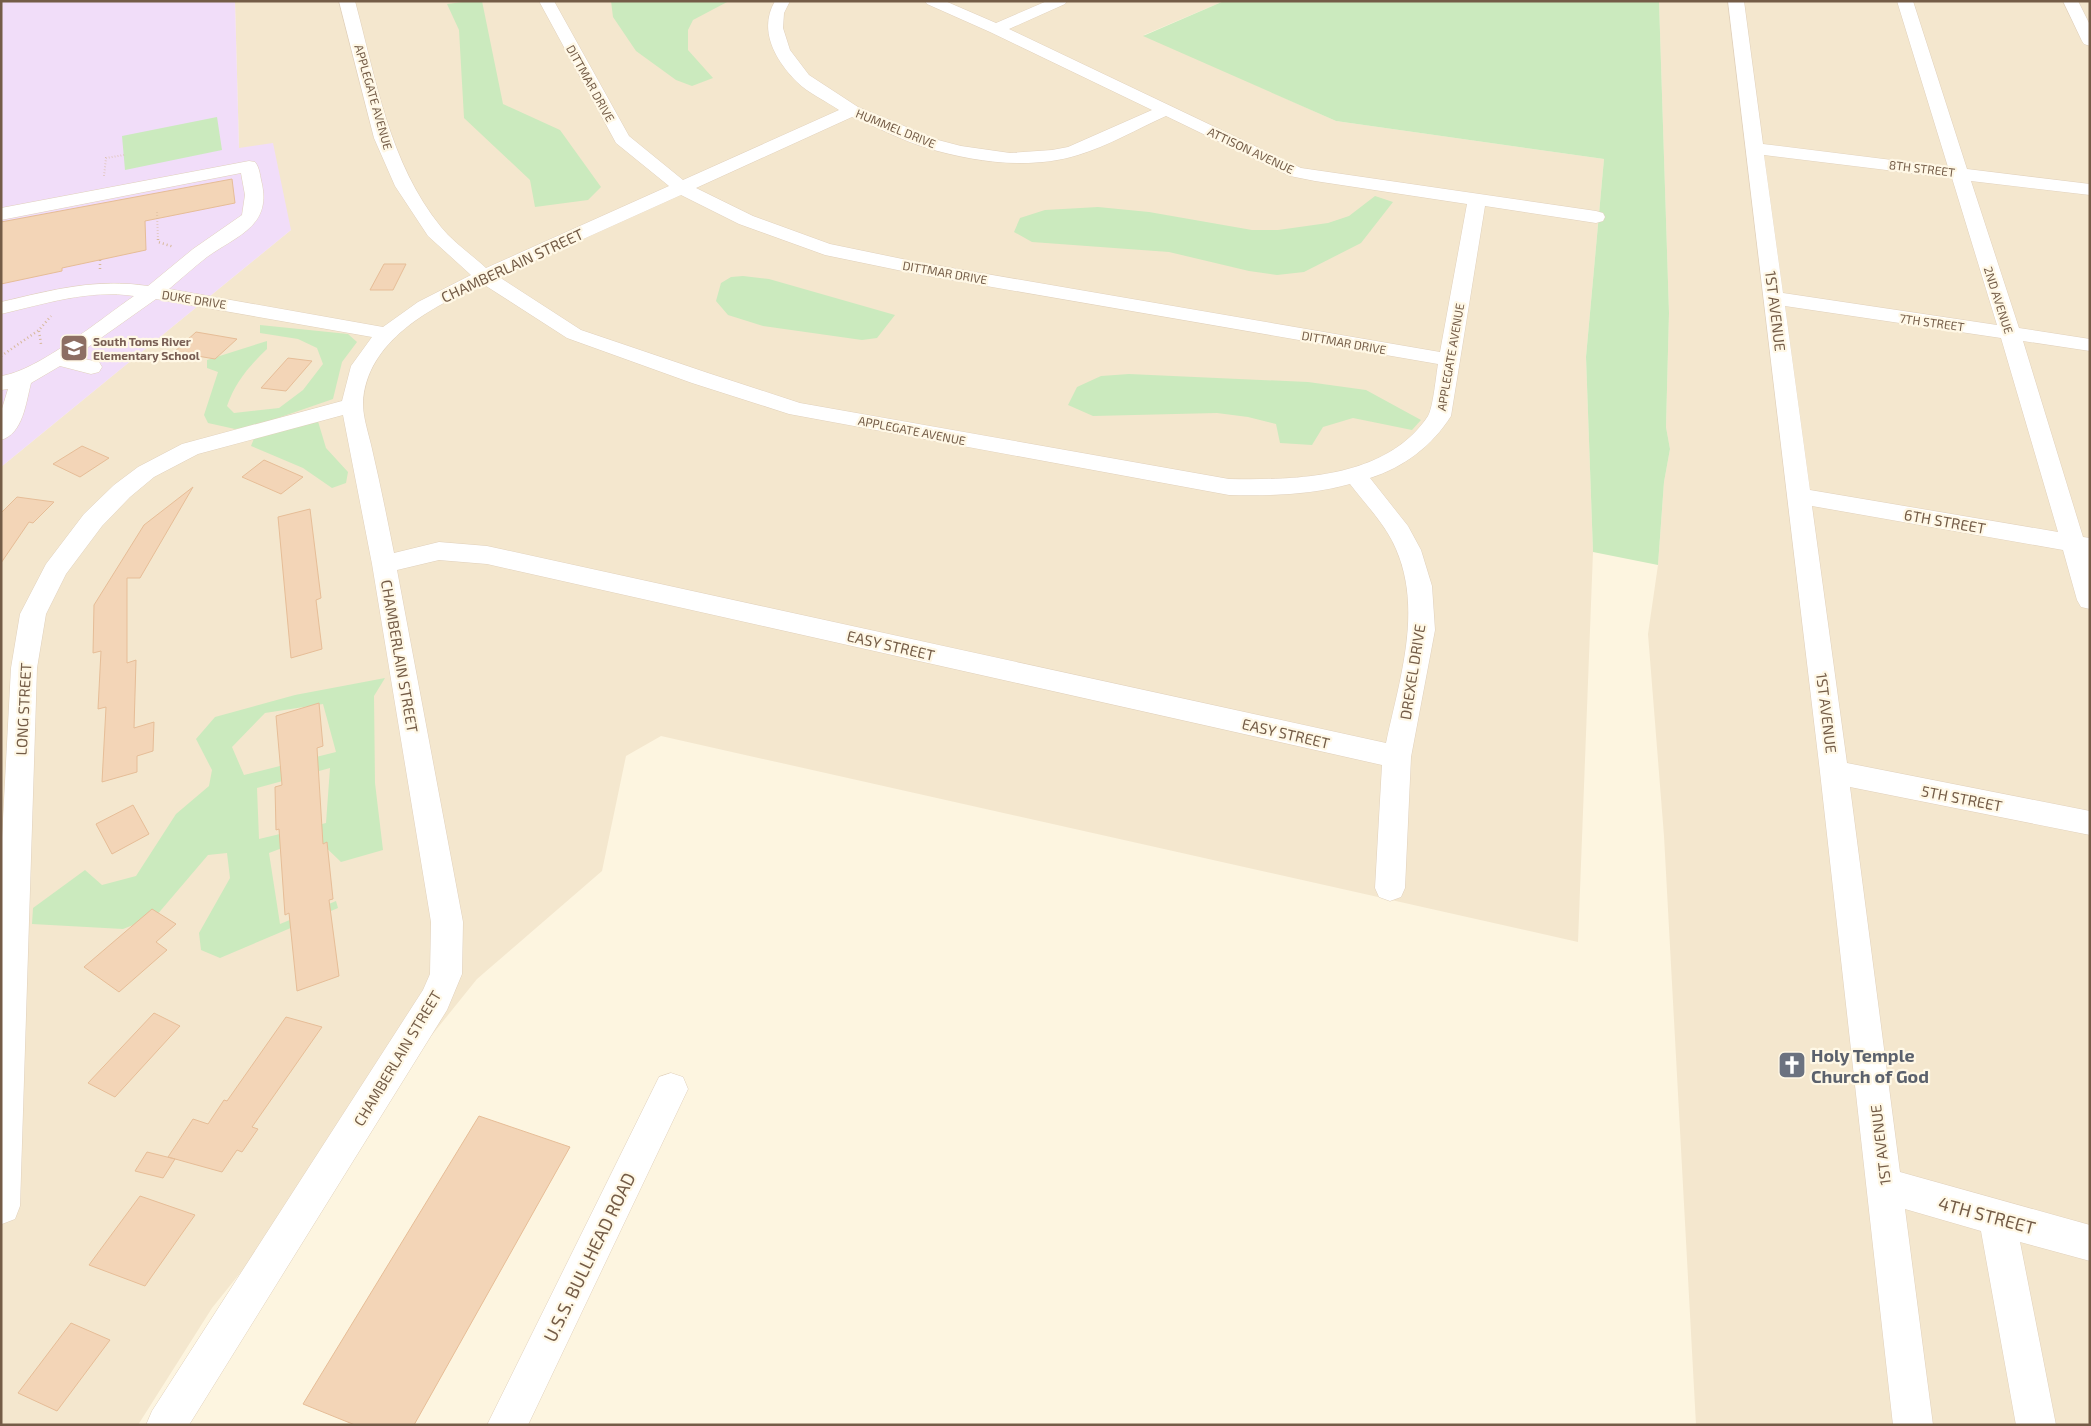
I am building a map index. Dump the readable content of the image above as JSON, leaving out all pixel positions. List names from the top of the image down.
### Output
{
  "streets": {
    "street": [
      "DITTMAR DRIVE",
      "APPLEGATE AVENUE",
      "HUMMEL DRIVE",
      "ATTISON AVENUE",
      "8TH STREET",
      "CHAMBERLAIN STREET",
      "DUKE DRIVE",
      "2ND AVENUE",
      "1ST AVENUE",
      "7TH STREET",
      "6TH STREET",
      "EASY STREET",
      "DREXEL DRIVE",
      "LONG STREET",
      "5TH STREET",
      "4TH STREET",
      "U.S.S. BULLHEAD ROAD"
    ]
  },
  "crossings": [
    ["DITTMAR DRIVE", "APPLEGATE AVENUE"],
    ["DITTMAR DRIVE", "CHAMBERLAIN STREET"],
    ["APPLEGATE AVENUE", "ATTISON AVENUE"],
    ["APPLEGATE AVENUE", "CHAMBERLAIN STREET"],
    ["APPLEGATE AVENUE", "DREXEL DRIVE"],
    ["HUMMEL DRIVE", "ATTISON AVENUE"],
    ["HUMMEL DRIVE", "CHAMBERLAIN STREET"],
    ["8TH STREET", "2ND AVENUE"],
    ["8TH STREET", "1ST AVENUE"],
    ["CHAMBERLAIN STREET", "DUKE DRIVE"],
    ["CHAMBERLAIN STREET", "EASY STREET"],
    ["CHAMBERLAIN STREET", "LONG STREET"],
    ["2ND AVENUE", "7TH STREET"],
    ["2ND AVENUE", "6TH STREET"],
    ["1ST AVENUE", "7TH STREET"],
    ["1ST AVENUE", "6TH STREET"],
    ["1ST AVENUE", "5TH STREET"],
    ["1ST AVENUE", "4TH STREET"],
    ["EASY STREET", "DREXEL DRIVE"]
  ],
  "places": {
    "school or university": ["South Toms River Elementary School"],
    "church": ["Holy Temple Church of God"]
  }
}
